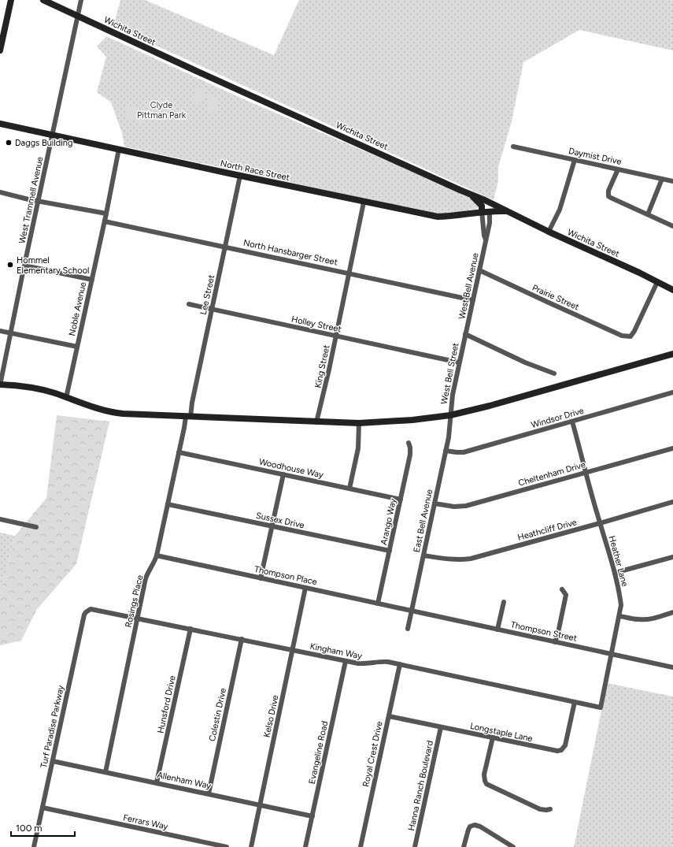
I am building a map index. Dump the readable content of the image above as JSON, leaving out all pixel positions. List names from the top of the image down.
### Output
{
  "streets": {
    "street": [
      "Wichita Street",
      "Daymist Drive",
      "North Race Street",
      "West Trammell Avenue",
      "North Hansbarger Street",
      "West Bell Avenue",
      "Lee Street",
      "Prairie Street",
      "Noble Avenue",
      "Holley Street",
      "King Street",
      "West Bell Street",
      "Windsor Drive",
      "Woodhouse Way",
      "Cheltenham Drive",
      "Sussex Drive",
      "East Bell Avenue",
      "Arango Way",
      "Heathcliff Drive",
      "Heather Lane",
      "Thompson Place",
      "Rosings Place",
      "Thompson Street",
      "Kingham Way",
      "Hunsford Drive",
      "Colestin Drive",
      "Kelso Drive",
      "Turf Paradise Parkway",
      "Longstaple Lane",
      "Evangeline Road",
      "Royal Crest Drive",
      "Allenham Way",
      "Hanna Ranch Boulevard",
      "Ferrars Way"
    ]
  },
  "crossings": [
    ["Wichita Street", "North Race Street"],
    ["Wichita Street", "West Trammell Avenue"],
    ["Wichita Street", "Prairie Street"],
    ["North Race Street", "West Trammell Avenue"],
    ["North Race Street", "West Bell Avenue"],
    ["North Race Street", "Lee Street"],
    ["North Race Street", "Noble Avenue"],
    ["North Race Street", "King Street"],
    ["North Hansbarger Street", "West Bell Avenue"],
    ["North Hansbarger Street", "Lee Street"],
    ["North Hansbarger Street", "Noble Avenue"],
    ["North Hansbarger Street", "King Street"],
    ["West Bell Avenue", "Prairie Street"],
    ["West Bell Avenue", "West Bell Street"],
    ["Lee Street", "Holley Street"],
    ["Lee Street", "Rosings Place"],
    ["Holley Street", "King Street"],
    ["Holley Street", "West Bell Street"],
    ["West Bell Street", "East Bell Avenue"],
    ["Windsor Drive", "East Bell Avenue"],
    ["Windsor Drive", "Heather Lane"],
    ["Woodhouse Way", "Arango Way"],
    ["Woodhouse Way", "Rosings Place"],
    ["Cheltenham Drive", "East Bell Avenue"],
    ["Cheltenham Drive", "Heather Lane"],
    ["Sussex Drive", "Arango Way"],
    ["Sussex Drive", "Rosings Place"],
    ["East Bell Avenue", "Heathcliff Drive"],
    ["East Bell Avenue", "Thompson Place"],
    ["East Bell Avenue", "Thompson Street"],
    ["Arango Way", "Thompson Place"],
    ["Heathcliff Drive", "Heather Lane"],
    ["Heather Lane", "Thompson Street"],
    ["Heather Lane", "Kingham Way"],
    ["Thompson Place", "Rosings Place"],
    ["Thompson Place", "Thompson Street"],
    ["Thompson Place", "Kelso Drive"],
    ["Rosings Place", "Kingham Way"],
    ["Rosings Place", "Allenham Way"],
    ["Kingham Way", "Hunsford Drive"],
    ["Kingham Way", "Colestin Drive"],
    ["Kingham Way", "Kelso Drive"],
    ["Kingham Way", "Turf Paradise Parkway"],
    ["Kingham Way", "Longstaple Lane"],
    ["Kingham Way", "Evangeline Road"],
    ["Kingham Way", "Royal Crest Drive"],
    ["Hunsford Drive", "Allenham Way"],
    ["Colestin Drive", "Allenham Way"],
    ["Kelso Drive", "Allenham Way"],
    ["Turf Paradise Parkway", "Allenham Way"],
    ["Turf Paradise Parkway", "Ferrars Way"],
    ["Longstaple Lane", "Royal Crest Drive"],
    ["Longstaple Lane", "Hanna Ranch Boulevard"],
    ["Evangeline Road", "Allenham Way"]
  ],
  "parks": ["Clyde Pittman Park"],
  "places": ["Daggs Building", "Hommel Elementary School"],
  "scale_bar": "100 m"
}
